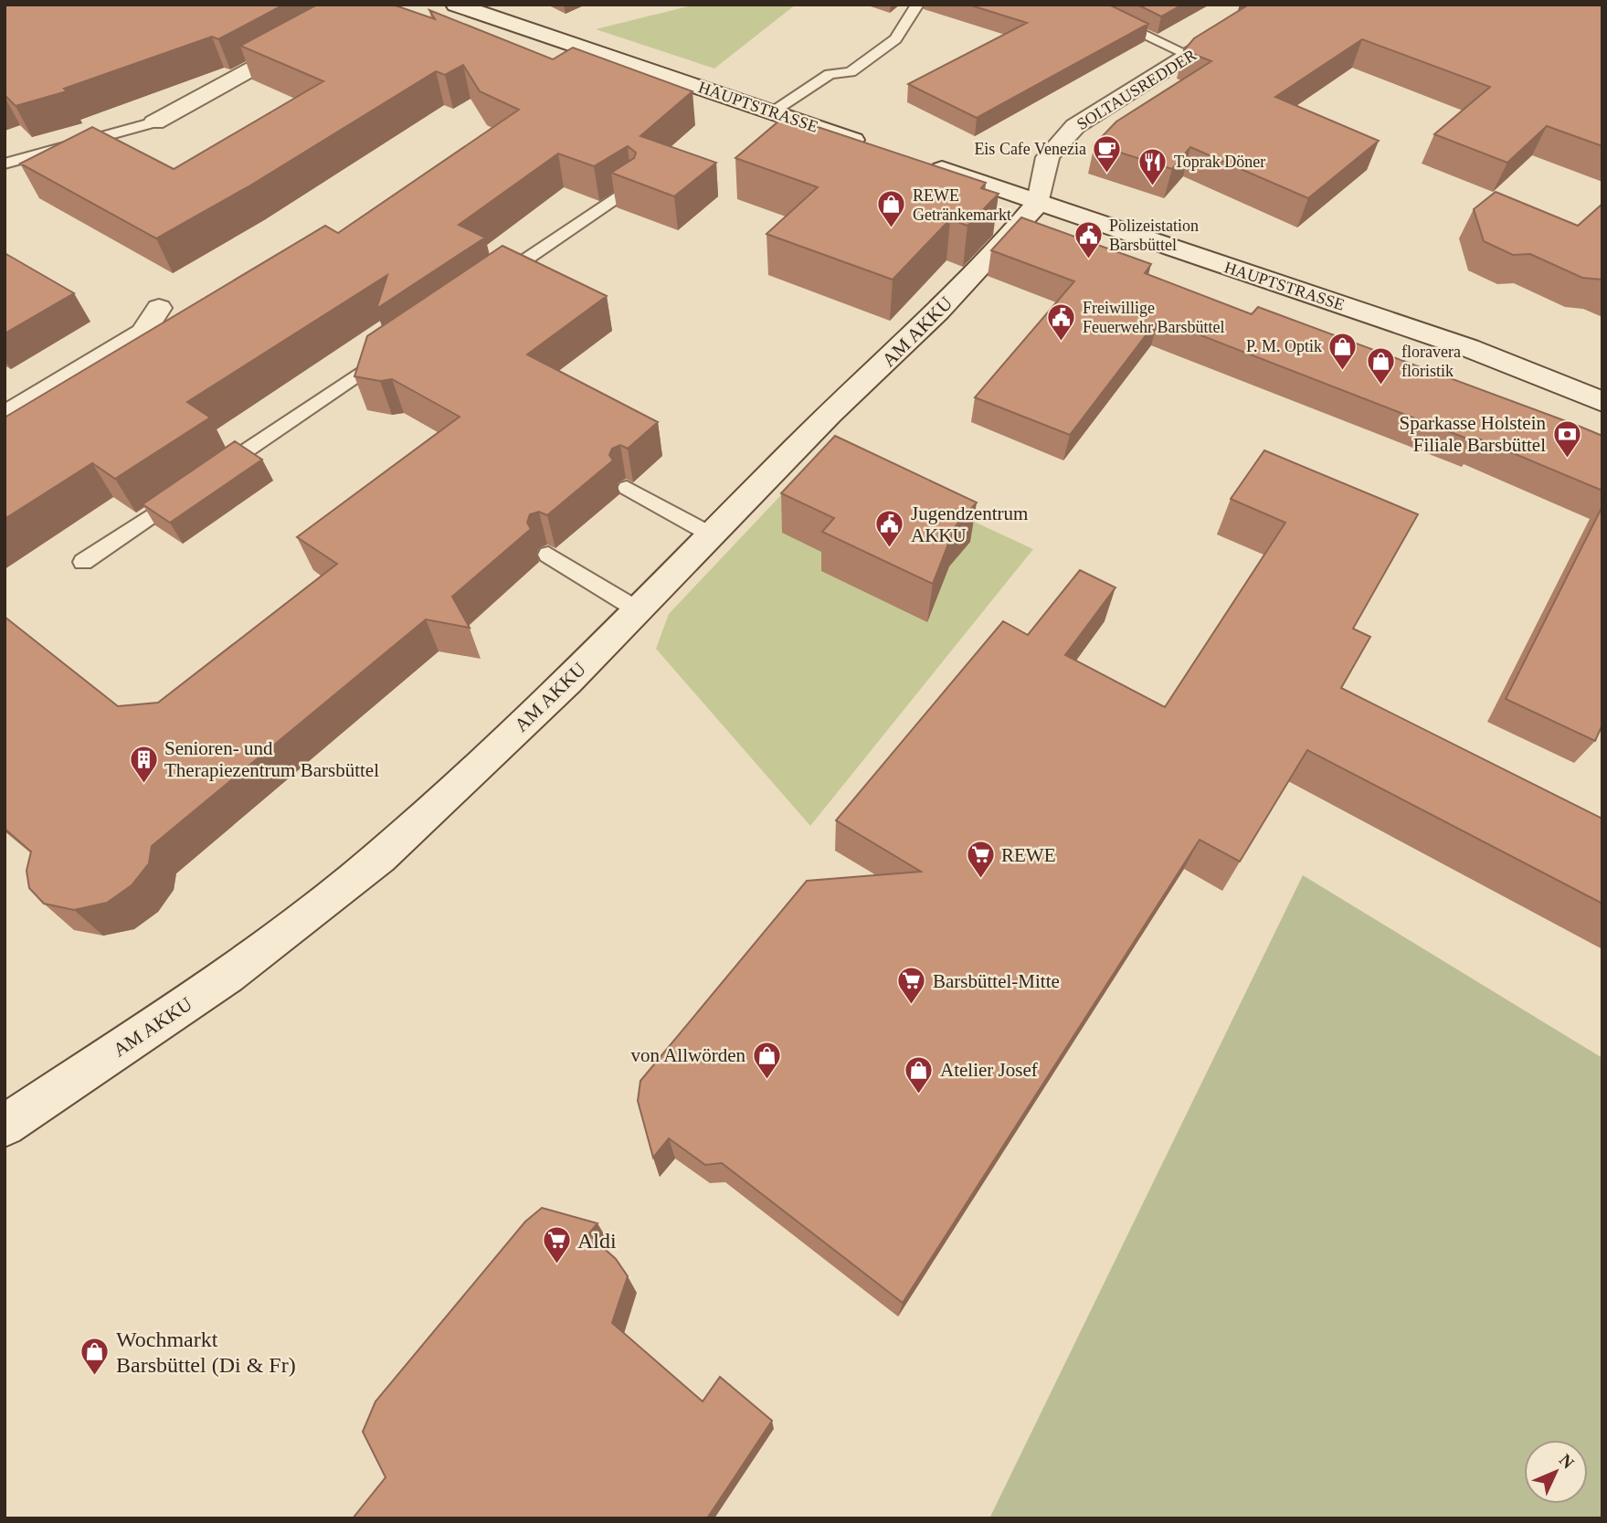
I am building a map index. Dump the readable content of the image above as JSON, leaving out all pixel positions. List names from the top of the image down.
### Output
{
  "streets": {
    "street": ["SOLTAUSREDDER", "HAUPTSTRASSE", "AM AKKU"]
  },
  "crossings": [
    ["SOLTAUSREDDER", "HAUPTSTRASSE"],
    ["SOLTAUSREDDER", "AM AKKU"],
    ["HAUPTSTRASSE", "AM AKKU"]
  ],
  "places": {
    "cafe": ["Eis Cafe Venezia"],
    "restaurant": ["Toprak Döner"],
    "shop": [
      "REWE Getränkemarkt",
      "P. M. Optik",
      "floravera floristik",
      "von Allwörden",
      "Atelier Josef",
      "Wochmarkt Barsbüttel (Di & Fr)"
    ],
    "public building": ["Polizeistation Barsbüttel", "Freiwillige Feuerwehr Barsbüttel", "Jugendzentrum AKKU"],
    "bank": ["Sparkasse Holstein Filiale Barsbüttel"],
    "building": ["Senioren- und Therapiezentrum Barsbüttel"],
    "supermarket": ["REWE", "Barsbüttel-Mitte", "Aldi"]
  },
  "north": "top right"
}
